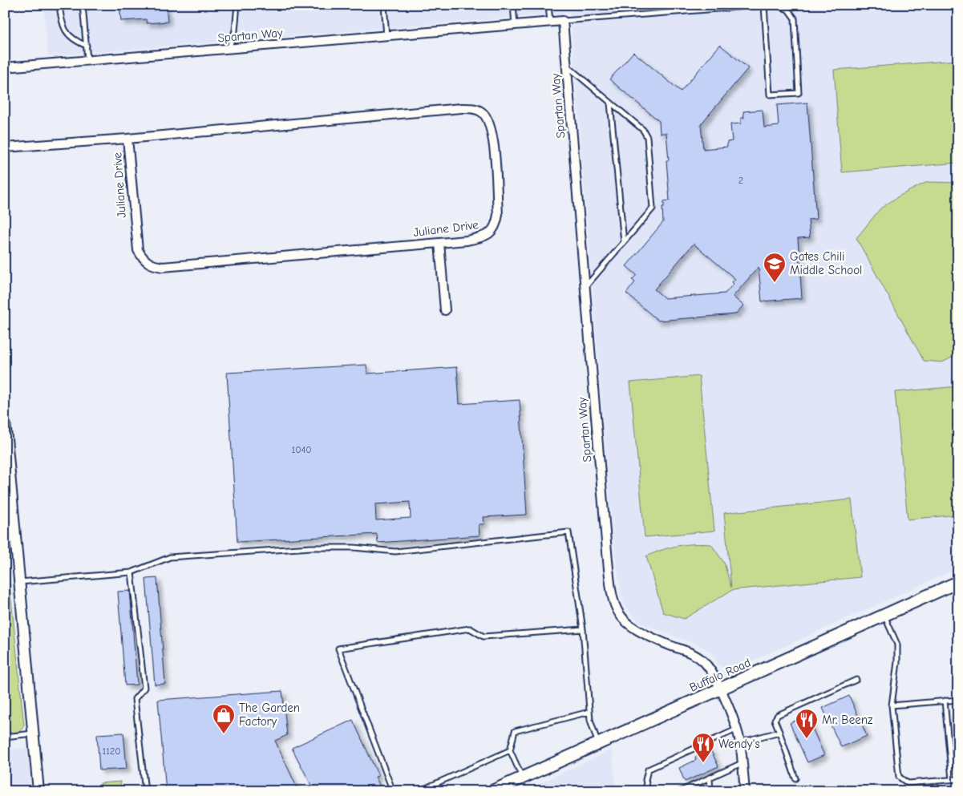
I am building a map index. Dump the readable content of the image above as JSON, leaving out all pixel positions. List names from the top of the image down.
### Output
{
  "streets": {
    "main road": ["Buffalo Road"],
    "street": ["Spartan Way", "Juliane Drive"]
  },
  "crossings": [
    ["Spartan Way", "Buffalo Road"]
  ],
  "places": {
    "school or university": ["Gates Chili Middle School"],
    "shop": ["The Garden Factory"],
    "restaurant": ["Mr. Beenz", "Wendy's"]
  },
  "house_numbers": ["2", "1040", "1120"]
}
